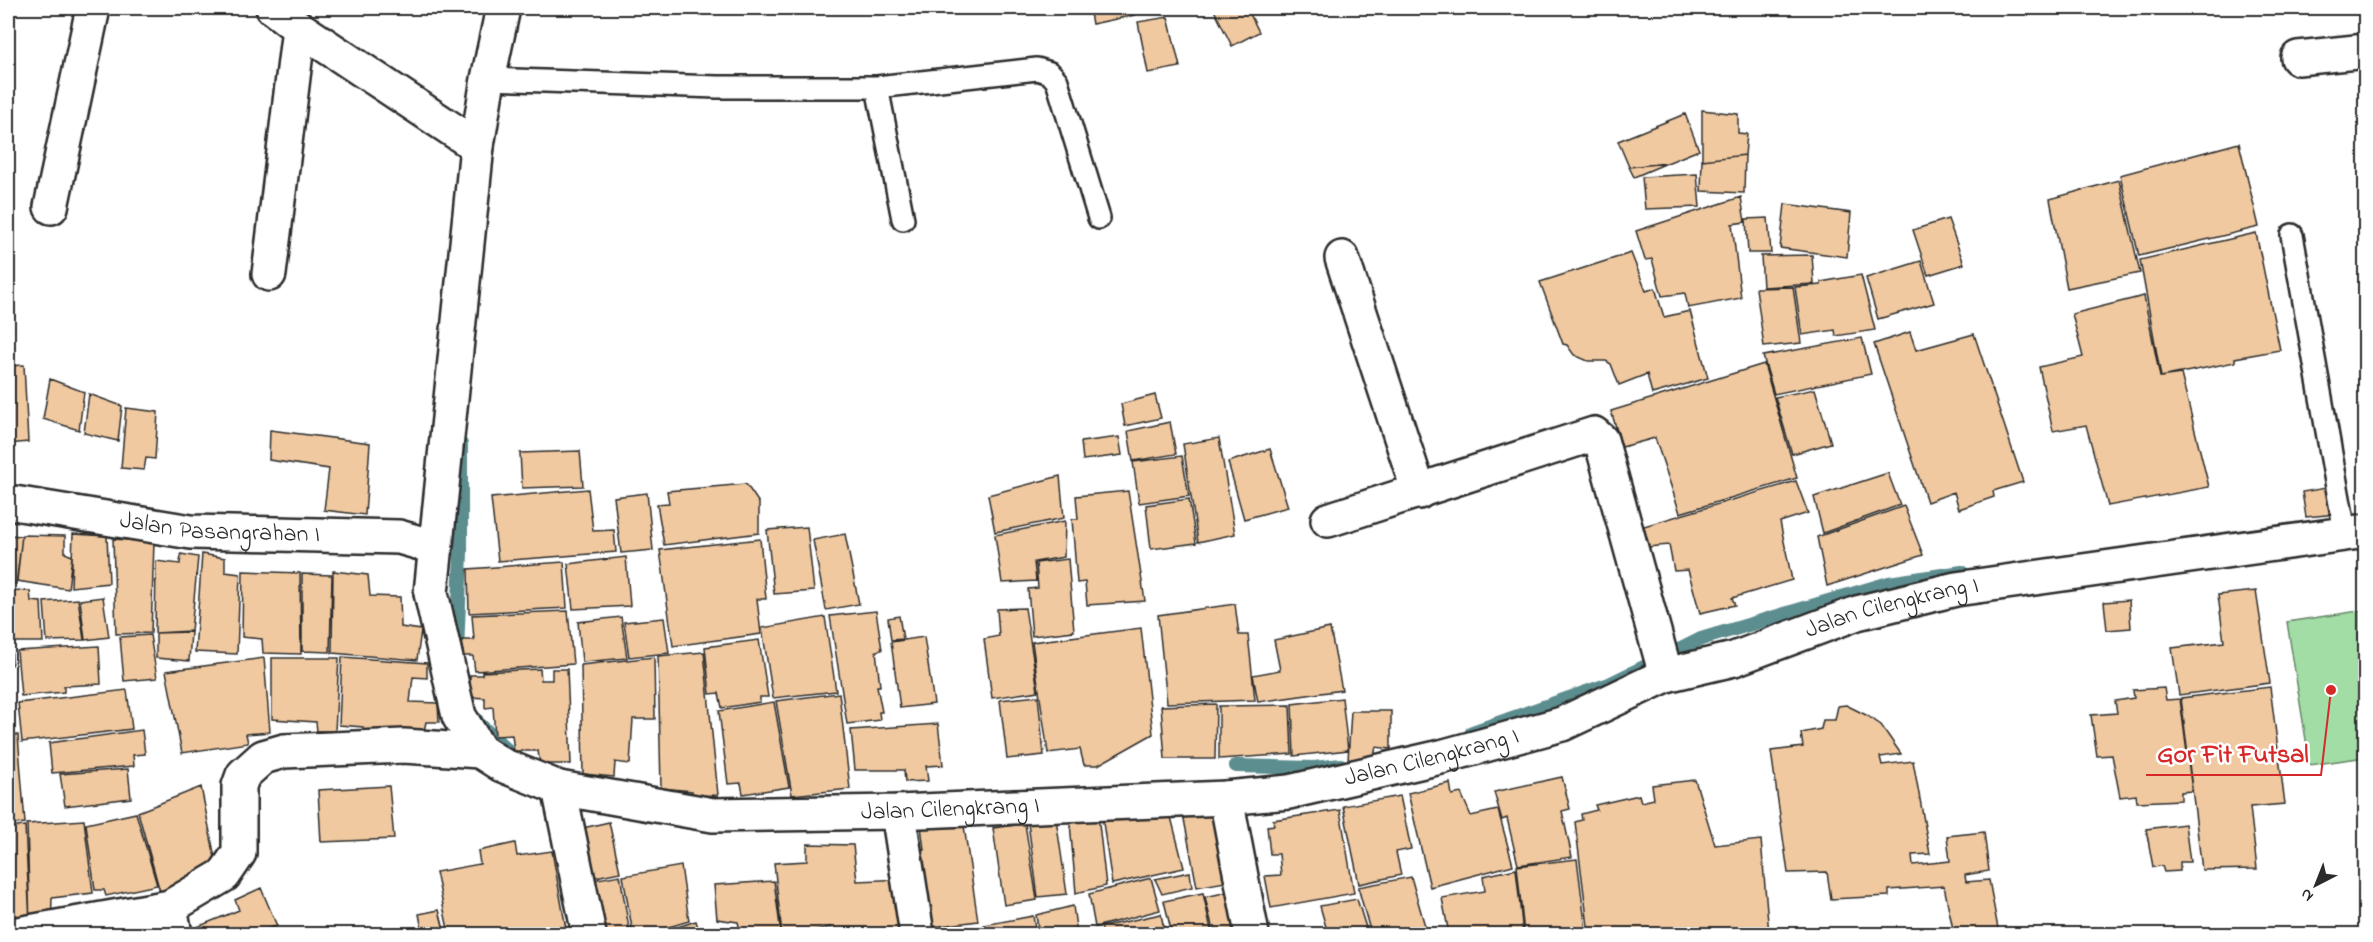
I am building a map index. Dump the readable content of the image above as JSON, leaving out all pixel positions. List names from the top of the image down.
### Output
{
  "streets": {
    "street": ["Jalan Pasangrahan I", "Jalan Cilengkrang I"]
  },
  "places": ["Gor Fit Futsal"],
  "north": "bottom left"
}
